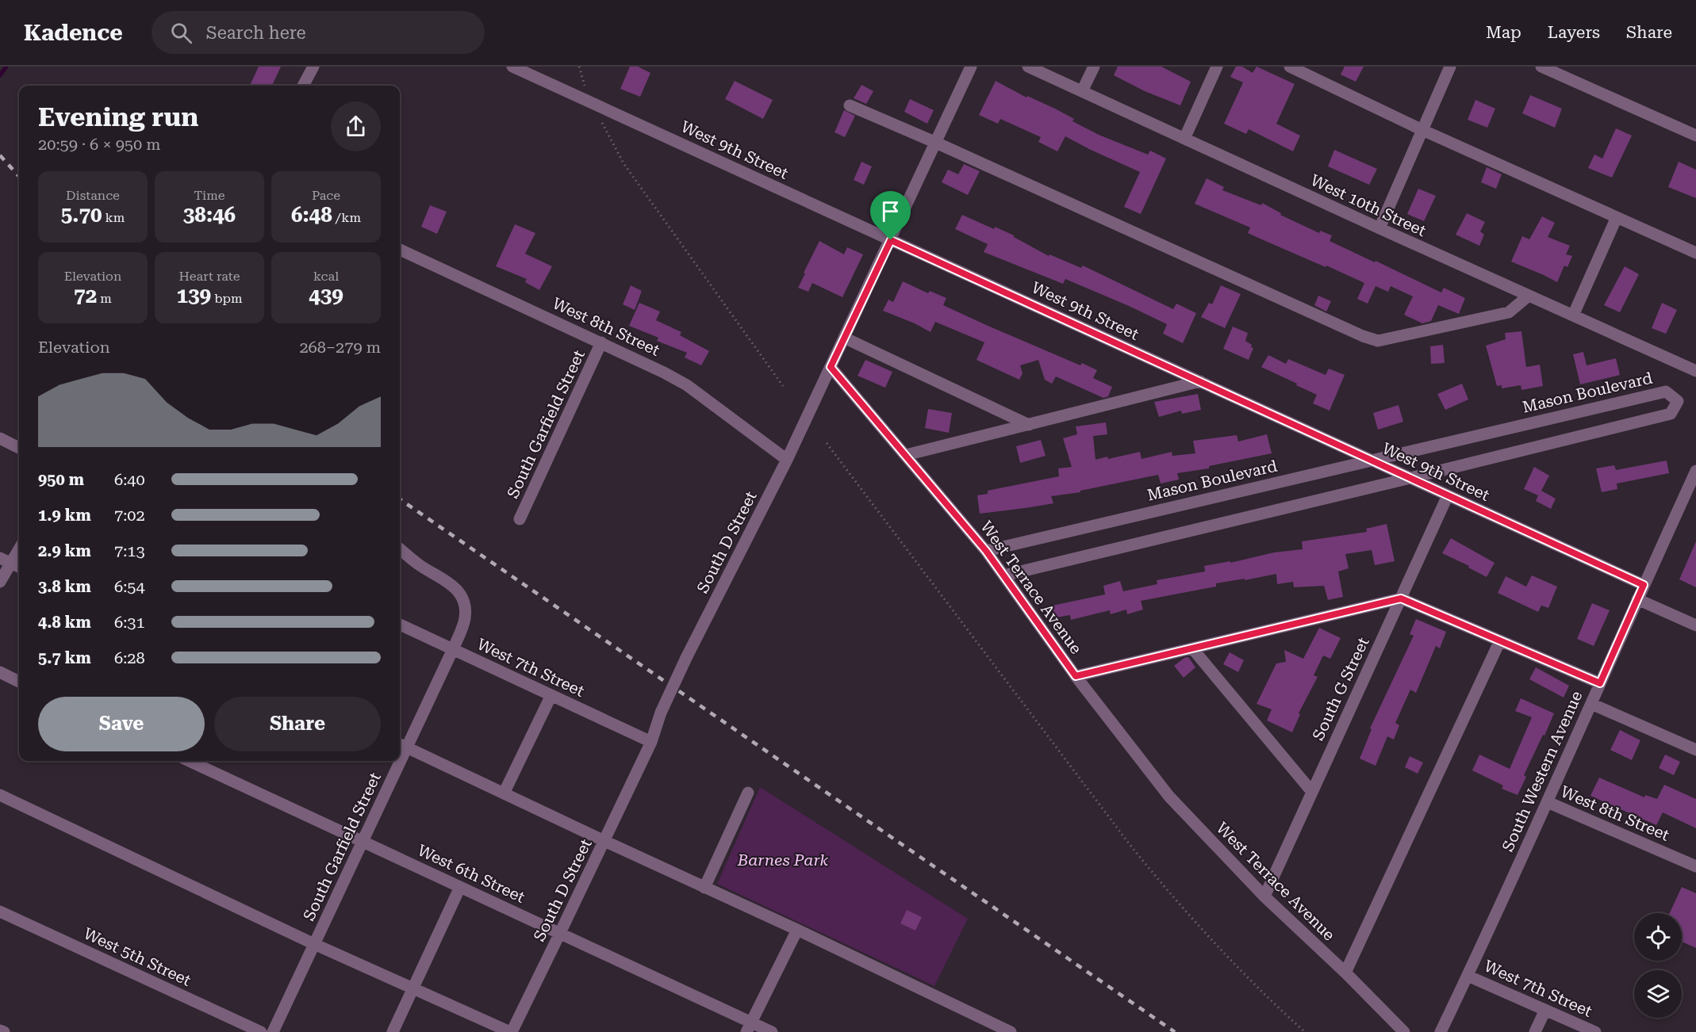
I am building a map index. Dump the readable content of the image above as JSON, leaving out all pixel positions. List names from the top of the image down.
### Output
{
  "streets": {
    "street": [
      "West 9th Street",
      "West 10th Street",
      "West 8th Street",
      "Mason Boulevard",
      "South Garfield Street",
      "South D Street",
      "West Terrace Avenue",
      "West 7th Street",
      "South G Street",
      "South Western Avenue",
      "West 6th Street",
      "West 5th Street"
    ]
  },
  "crossings": [
    ["West 9th Street", "Mason Boulevard"],
    ["West 9th Street", "South D Street"],
    ["West 9th Street", "South G Street"],
    ["West 9th Street", "South Western Avenue"],
    ["West 8th Street", "South Garfield Street"],
    ["West 8th Street", "South D Street"],
    ["West 8th Street", "South Western Avenue"],
    ["Mason Boulevard", "West Terrace Avenue"],
    ["South Garfield Street", "West 7th Street"],
    ["South Garfield Street", "West 6th Street"],
    ["South D Street", "West Terrace Avenue"],
    ["South D Street", "West 7th Street"],
    ["South D Street", "West 6th Street"],
    ["West Terrace Avenue", "South G Street"],
    ["West 7th Street", "South Western Avenue"]
  ],
  "parks": ["Barnes Park"],
  "page": {
    "header": "Kadence",
    "search": "Search here",
    "nav": ["Map", "Layers", "Share"],
    "heading": ["Evening run", "20:59 · 6 × 950 m"],
    "stats": [
      ["Distance", "5.70 km"],
      ["Time", "38:46"],
      ["Pace", "6:48 /km"],
      ["Elevation", "72 m"],
      ["Heart rate", "139 bpm"],
      ["kcal", "439"]
    ],
    "chart": ["Elevation", "268–279 m"],
    "list": [
      {
        "name": "950 m",
        "note": "6:40"
      },
      {
        "name": "1.9 km",
        "note": "7:02"
      },
      {
        "name": "2.9 km",
        "note": "7:13"
      },
      {
        "name": "3.8 km",
        "note": "6:54"
      },
      {
        "name": "4.8 km",
        "note": "6:31"
      },
      {
        "name": "5.7 km",
        "note": "6:28"
      }
    ],
    "buttons": ["Save", "Share"]
  }
}
